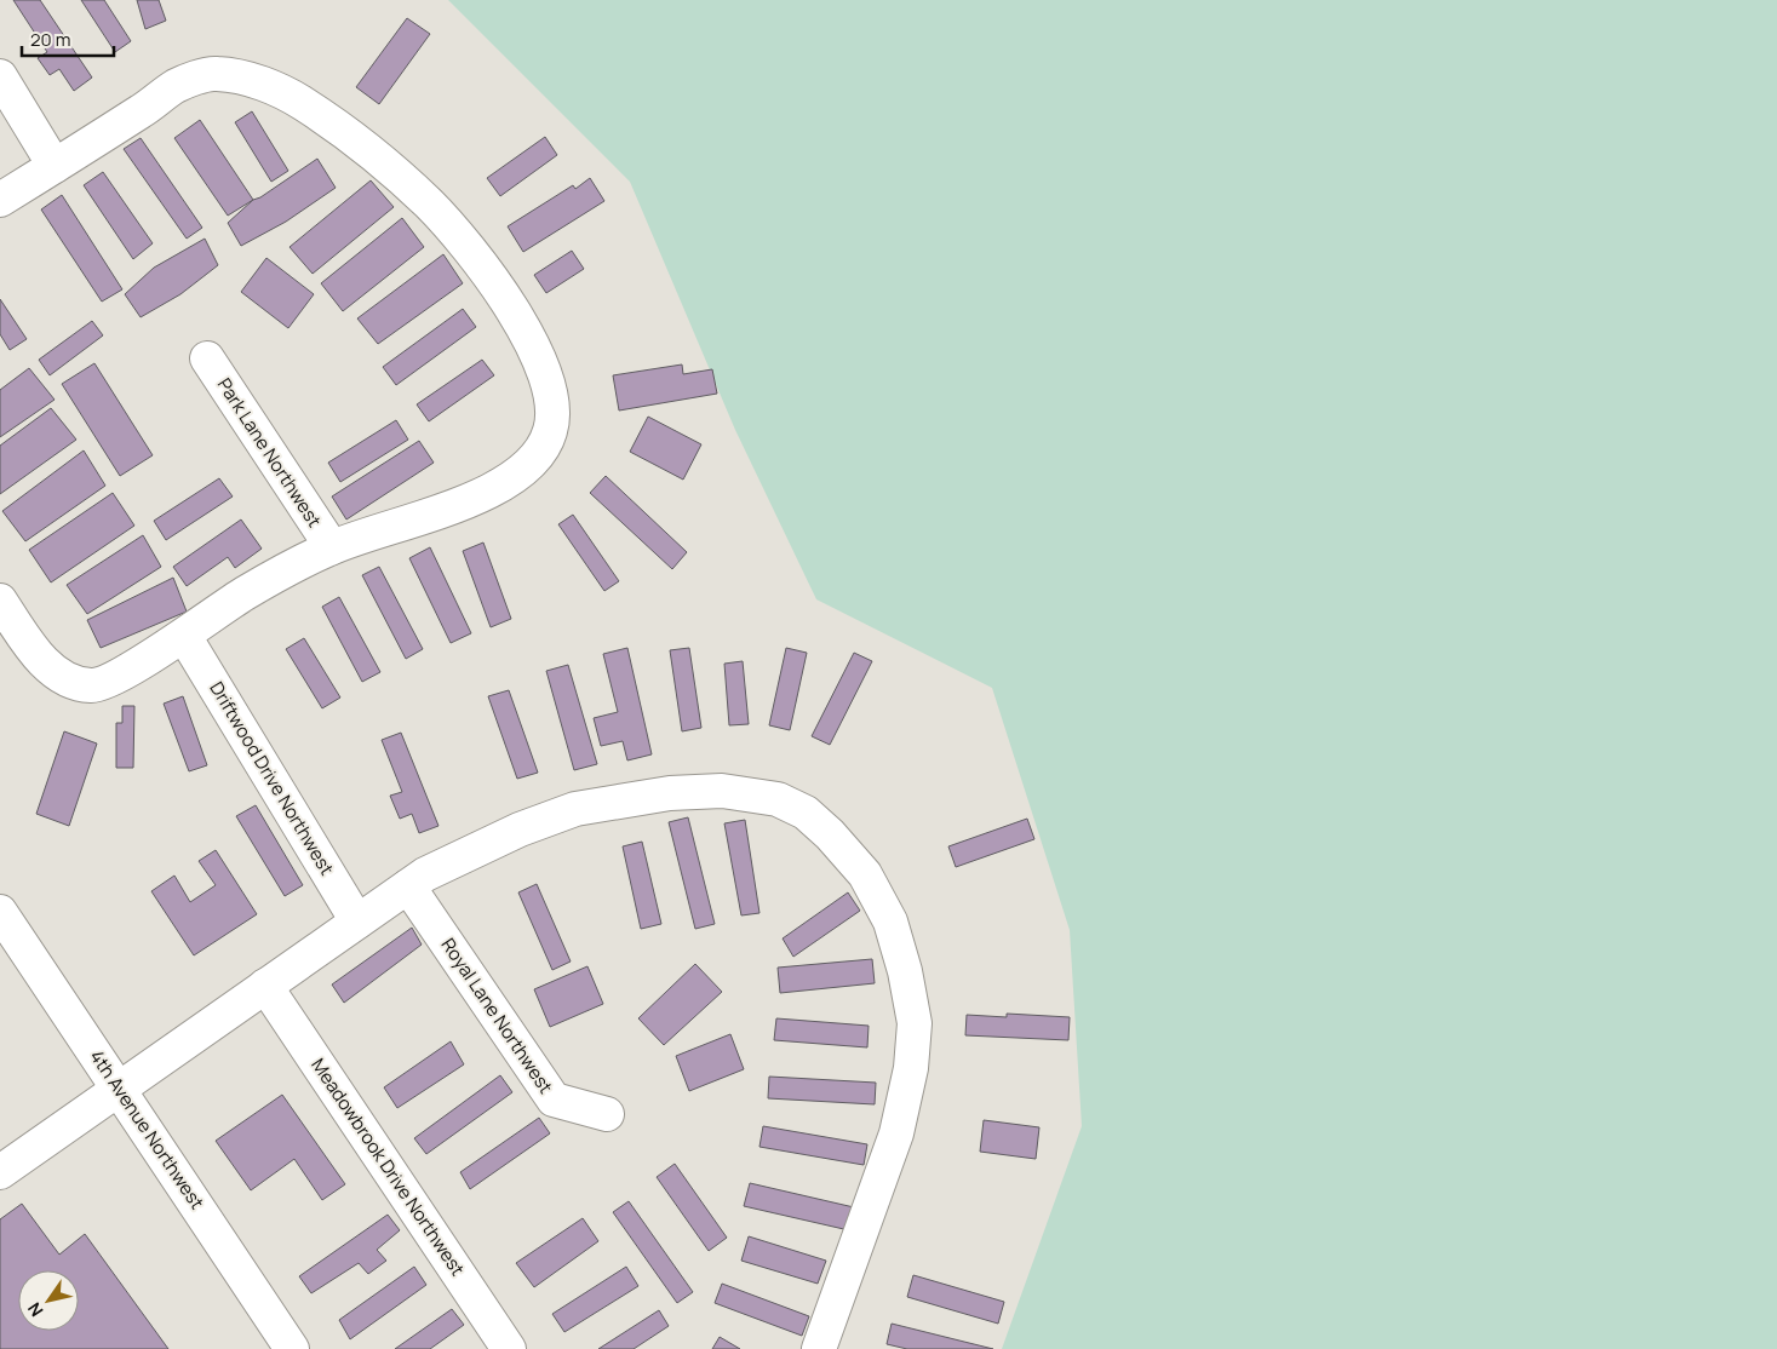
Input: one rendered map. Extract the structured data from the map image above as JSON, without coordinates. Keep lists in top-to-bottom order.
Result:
{
  "streets": {
    "street": [
      "Park Lane Northwest",
      "Driftwood Drive Northwest",
      "Royal Lane Northwest",
      "4th Avenue Northwest",
      "Meadowbrook Drive Northwest"
    ]
  },
  "scale_bar": "20 m",
  "north": "bottom left"
}
